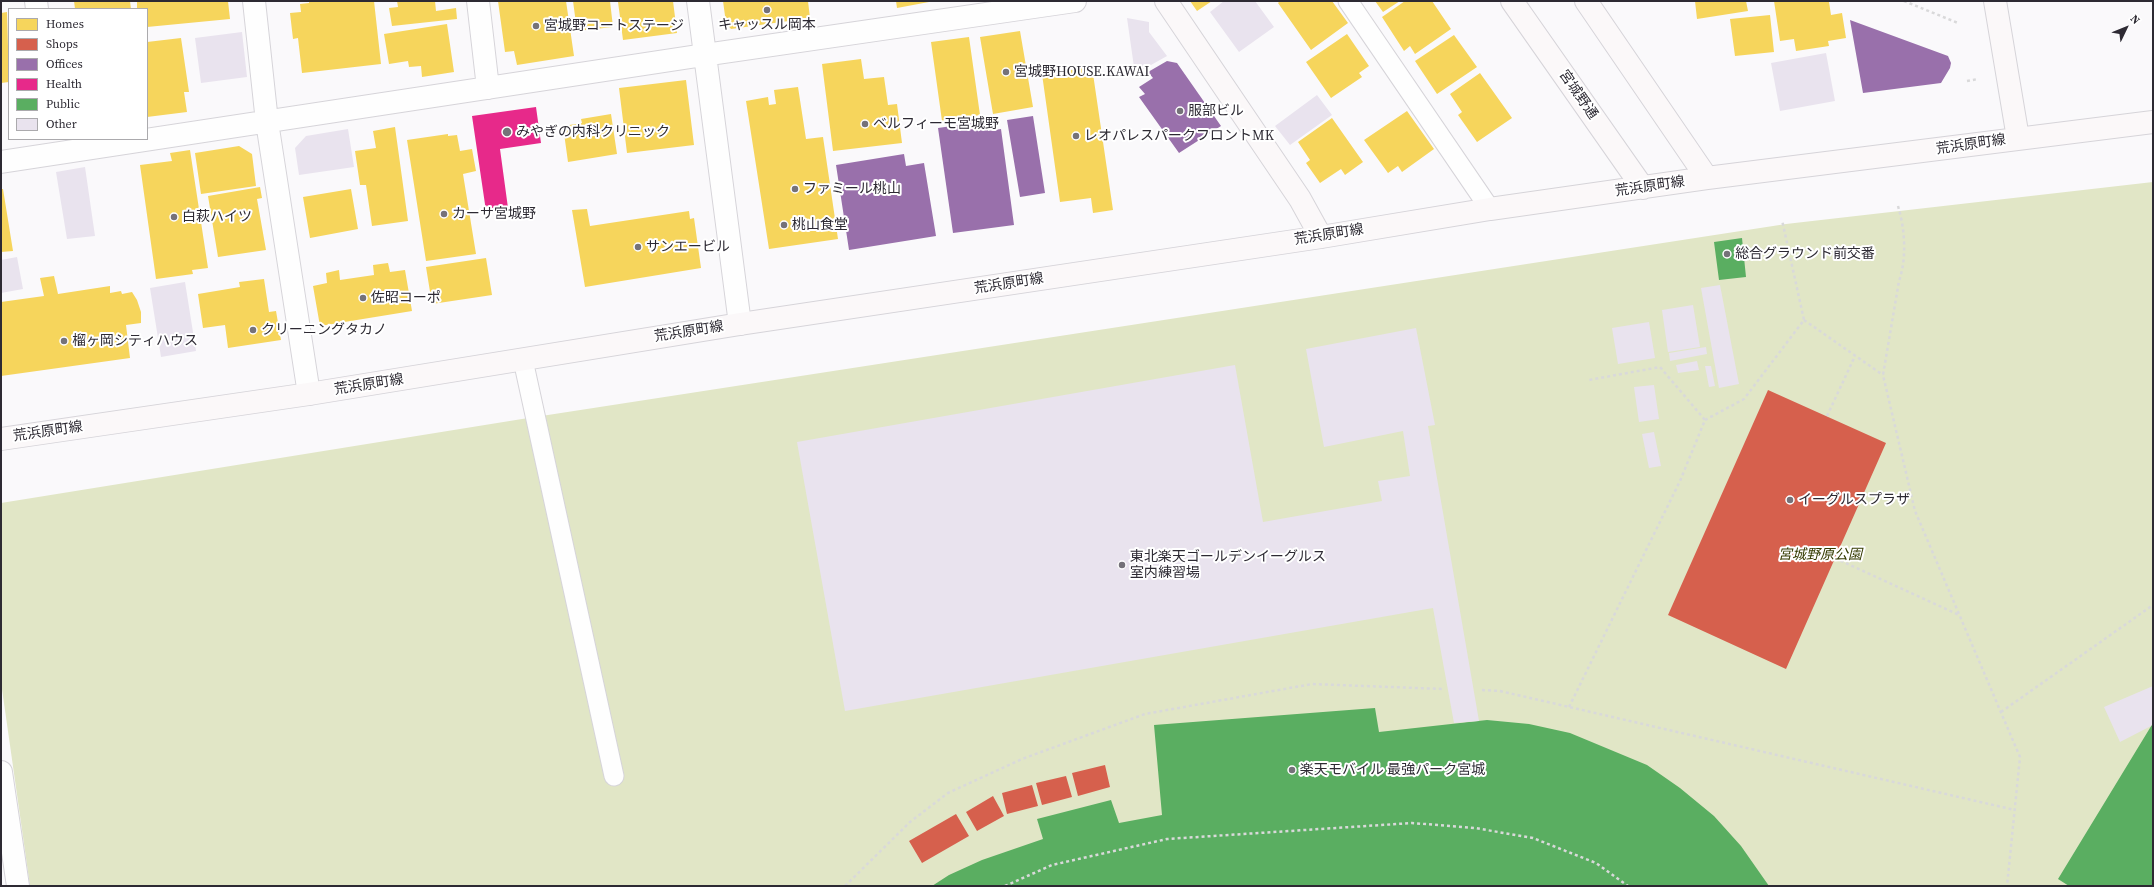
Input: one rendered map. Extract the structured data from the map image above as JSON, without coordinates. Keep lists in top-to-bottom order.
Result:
{
  "streets": {
    "main road": ["宮城野通", "荒浜原町線"]
  },
  "crossings": [
    ["宮城野通", "荒浜原町線"]
  ],
  "parks": ["宮城野原公園"],
  "places": [
    "キャッスル岡本",
    "宮城野コートステージ",
    "宮城野HOUSE.KAWAI",
    "服部ビル",
    "ベルフィーモ宮城野",
    "みやぎの内科クリニック",
    "レオパレスパークフロントMK",
    "ファミール桃山",
    "カーサ宮城野",
    "白萩ハイツ",
    "桃山食堂",
    "サンエービル",
    "総合グラウンド前交番",
    "佐昭コーポ",
    "クリーニングタカノ",
    "榴ヶ岡シティハウス",
    "イーグルスプラザ",
    "東北楽天ゴールデンイーグルス 室内練習場",
    "楽天モバイル 最強パーク宮城"
  ],
  "legend": [
    "Homes",
    "Shops",
    "Offices",
    "Health",
    "Public",
    "Other"
  ],
  "north": "top right"
}
